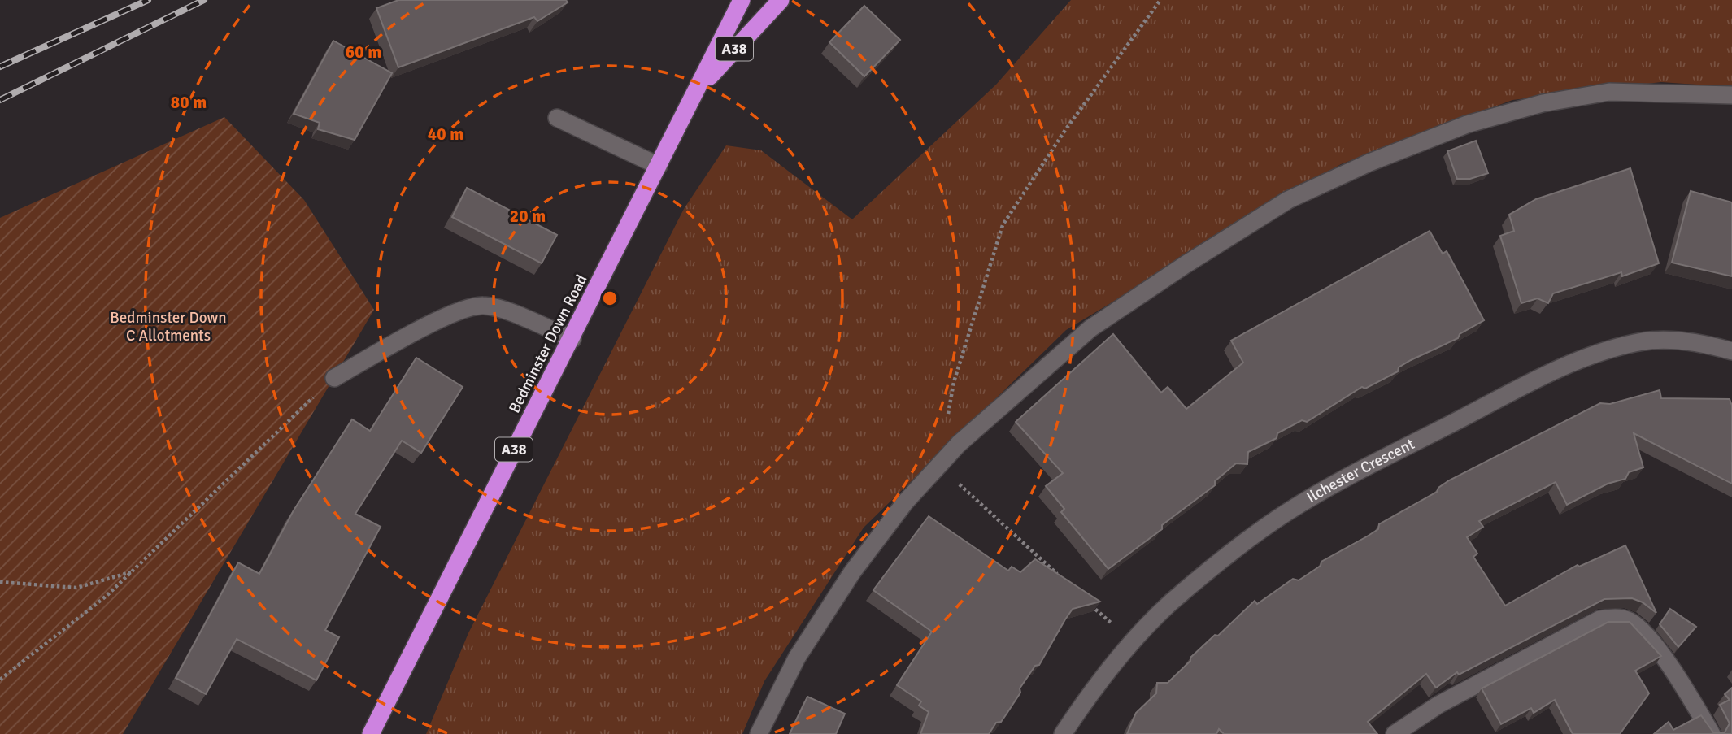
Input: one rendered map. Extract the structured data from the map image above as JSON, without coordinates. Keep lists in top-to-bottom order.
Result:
{
  "streets": {
    "highway": ["A38", "Bedminster Down Road"],
    "street": ["Ilchester Crescent"]
  },
  "crossings": [
    ["A38", "Bedminster Down Road"]
  ],
  "parks": ["Bedminster Down C Allotments"],
  "rings": [
    "60 m",
    "80 m",
    "40 m",
    "20 m"
  ]
}
